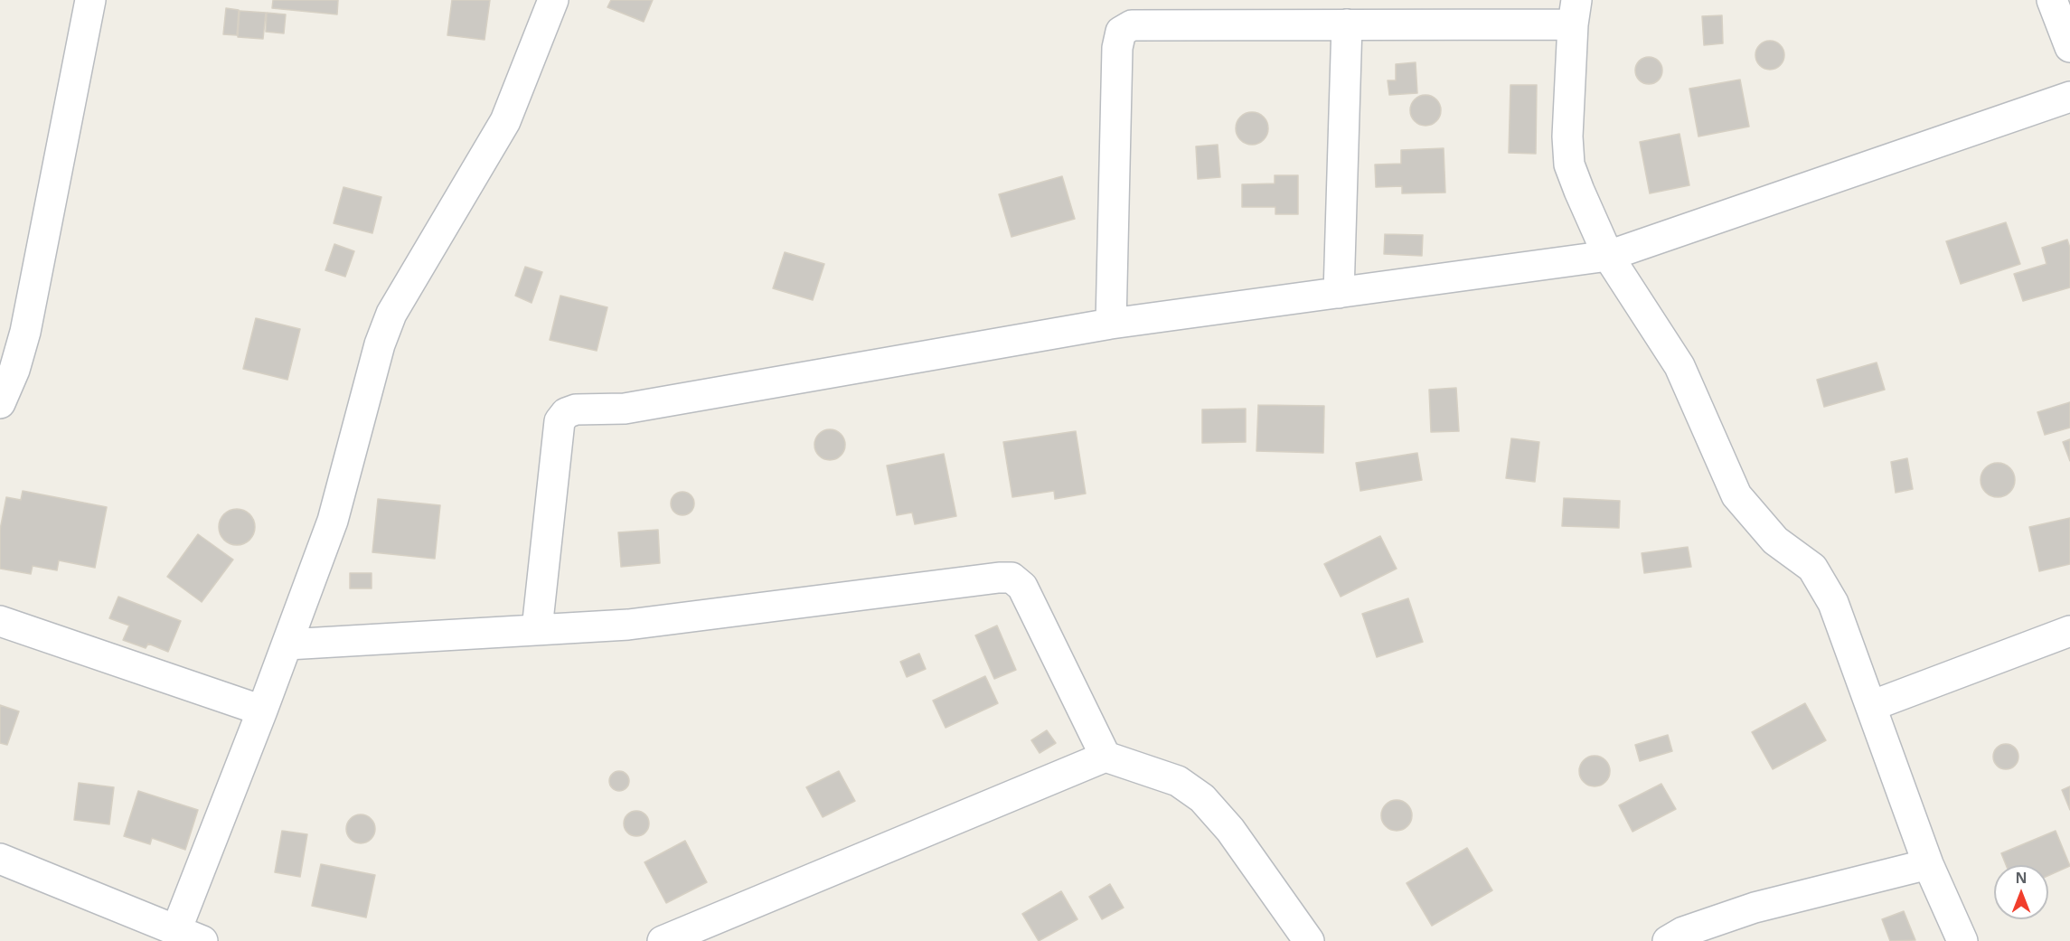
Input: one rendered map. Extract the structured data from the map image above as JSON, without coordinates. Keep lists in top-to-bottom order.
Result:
{
  "north": "top"
}
